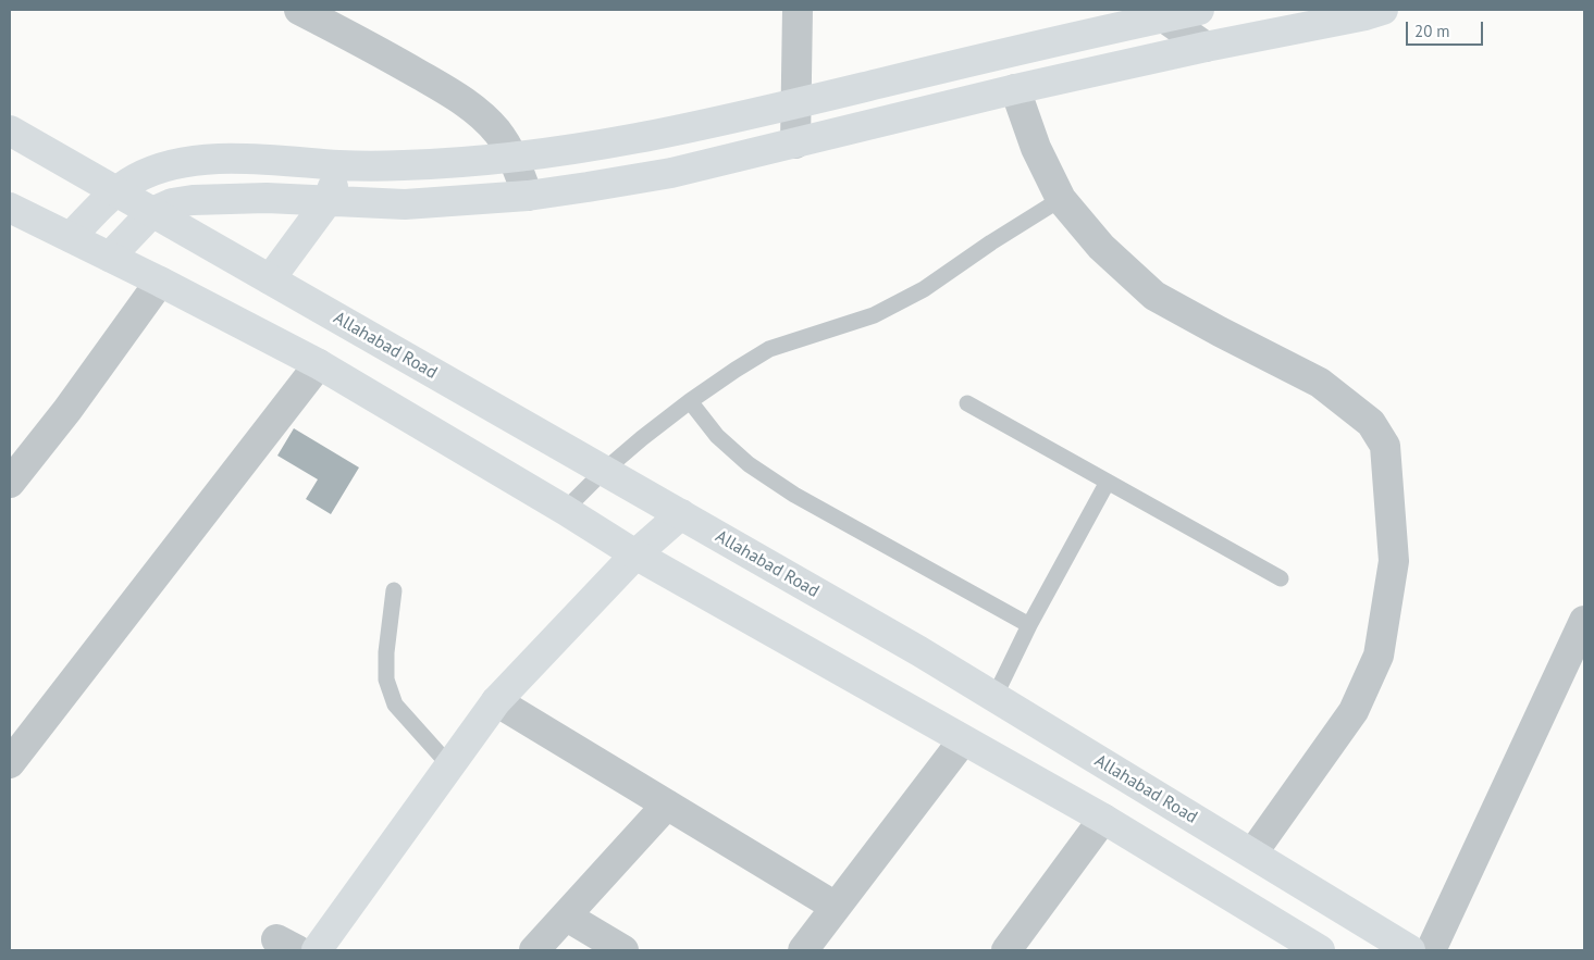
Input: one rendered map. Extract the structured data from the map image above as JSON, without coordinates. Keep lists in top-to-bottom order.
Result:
{
  "streets": {
    "main road": ["Allahabad Road"]
  },
  "scale_bar": "20 m"
}
